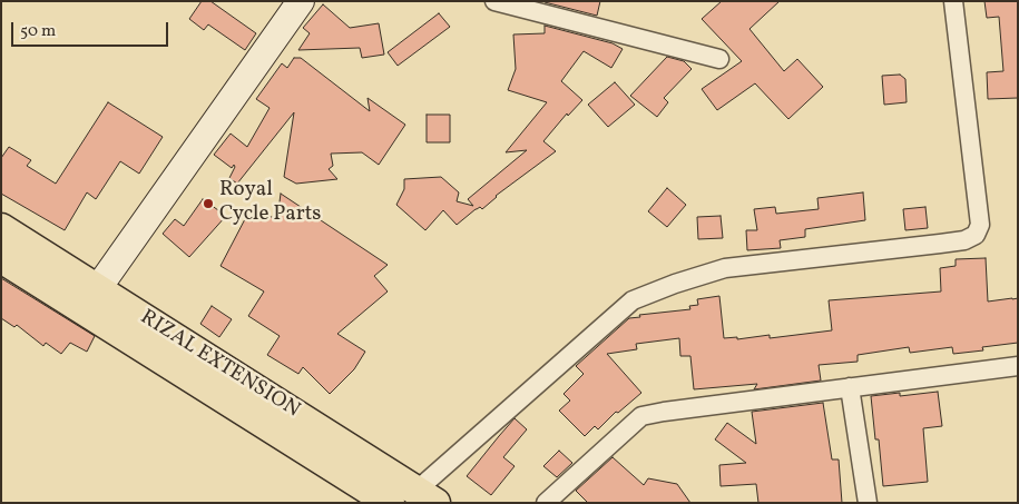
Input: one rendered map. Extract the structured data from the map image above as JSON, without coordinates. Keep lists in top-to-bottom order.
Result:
{
  "streets": {
    "main road": ["RIZAL EXTENSION"]
  },
  "places": ["Royal Cycle Parts"],
  "scale_bar": "50 m"
}
